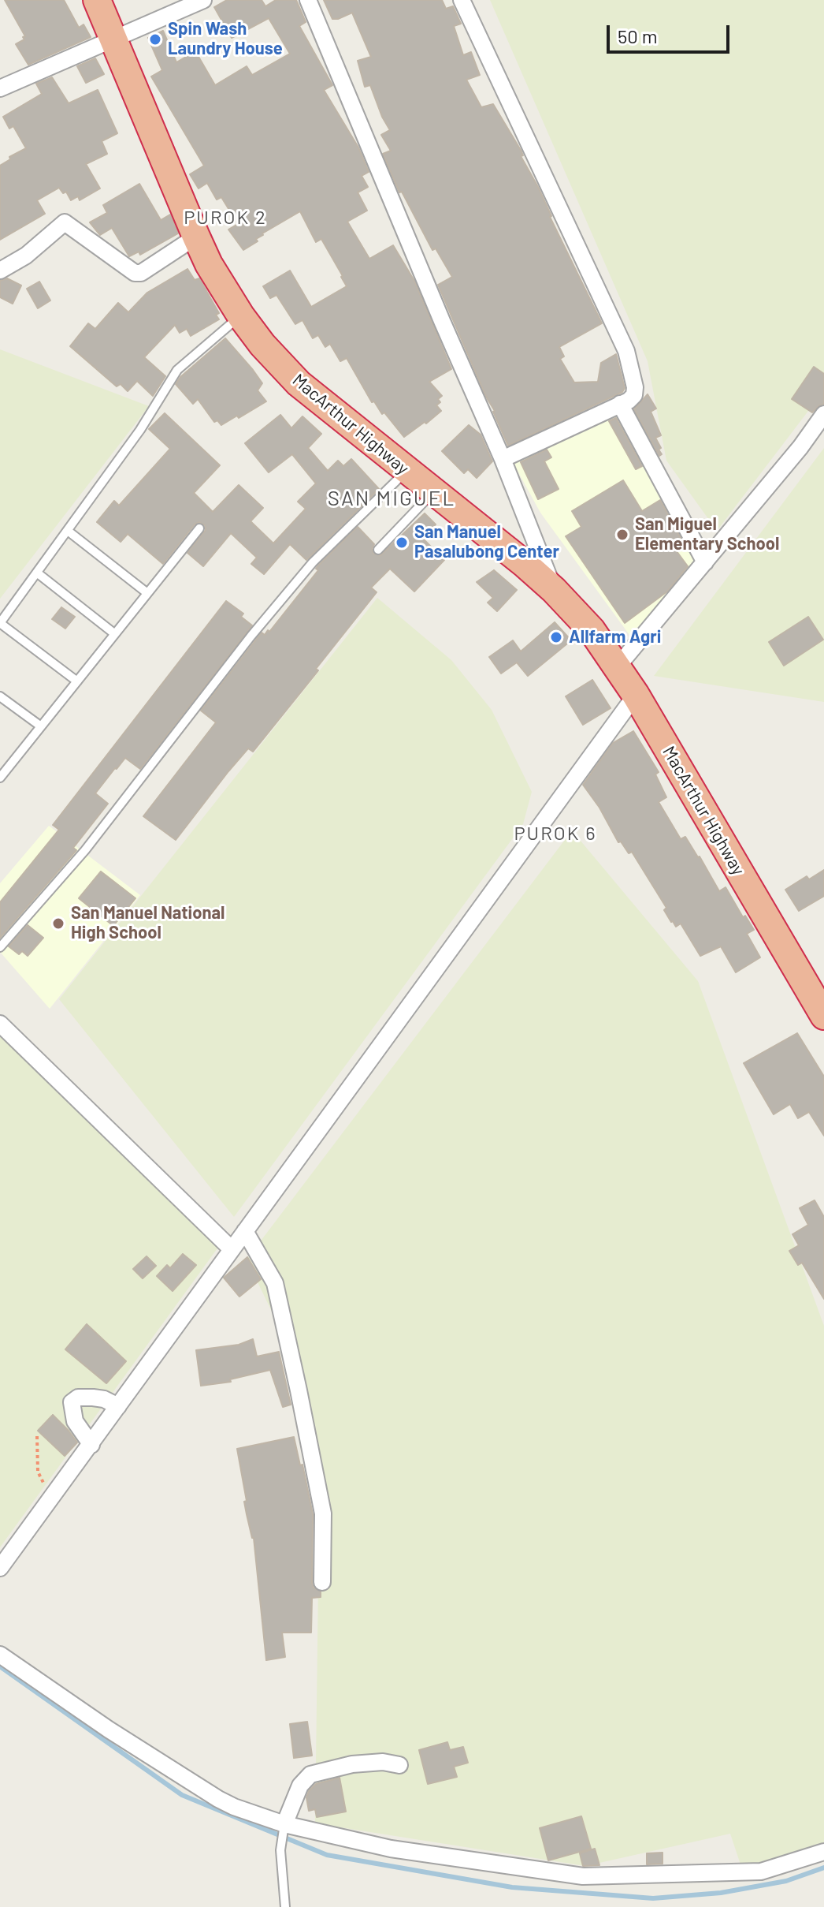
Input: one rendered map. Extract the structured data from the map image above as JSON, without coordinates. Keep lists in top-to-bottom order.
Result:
{
  "streets": {
    "highway": ["MacArthur Highway"]
  },
  "districts": ["PUROK 2", "SAN MIGUEL", "PUROK 6"],
  "places": [
    "Spin Wash Laundry House",
    "San Miguel Elementary School",
    "San Manuel Pasalubong Center",
    "Allfarm Agri",
    "San Manuel National High School"
  ],
  "scale_bar": "50 m"
}
